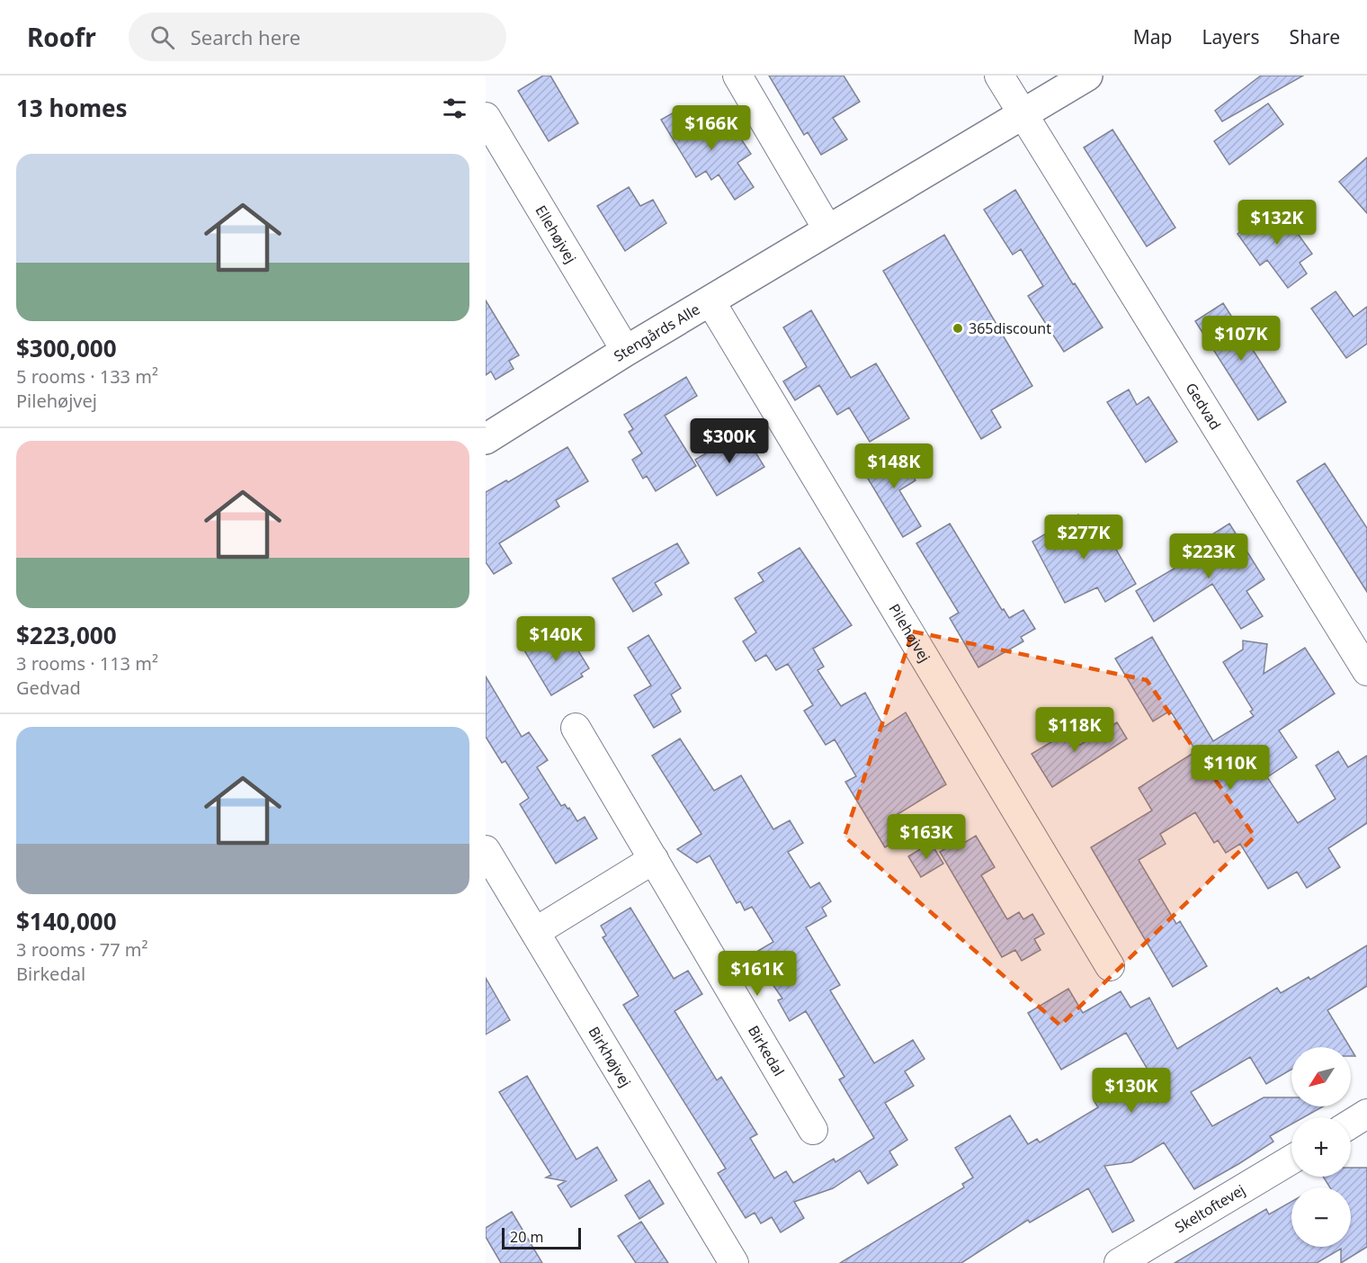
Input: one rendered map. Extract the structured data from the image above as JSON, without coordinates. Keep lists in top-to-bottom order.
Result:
{
  "streets": {
    "street": [
      "Ellehøjvej",
      "Stengårds Alle",
      "Gedvad",
      "Pilehøjvej",
      "Birkedal",
      "Birkhøjvej",
      "Skeltoftevej"
    ]
  },
  "crossings": [
    ["Ellehøjvej", "Stengårds Alle"],
    ["Stengårds Alle", "Gedvad"],
    ["Stengårds Alle", "Pilehøjvej"]
  ],
  "places": ["365discount"],
  "scale_bar": "20 m",
  "north": "bottom left",
  "page": {
    "header": "Roofr",
    "search": "Search here",
    "nav": ["Map", "Layers", "Share"],
    "heading": "13 homes",
    "price": [
      "$166K",
      "$132K",
      "$107K",
      "$300K",
      "$148K",
      "$277K",
      "$223K",
      "$140K",
      "$118K",
      "$110K",
      "$163K",
      "$161K",
      "$130K"
    ],
    "list": [
      {
        "name": "$300,000",
        "note": "5 rooms · 133 m² · Pilehøjvej"
      },
      {
        "name": "$223,000",
        "note": "3 rooms · 113 m² · Gedvad"
      },
      {
        "name": "$140,000",
        "note": "3 rooms · 77 m² · Birkedal"
      }
    ],
    "map_buttons": ["+", "−"],
    "scale": "20 m"
  }
}
